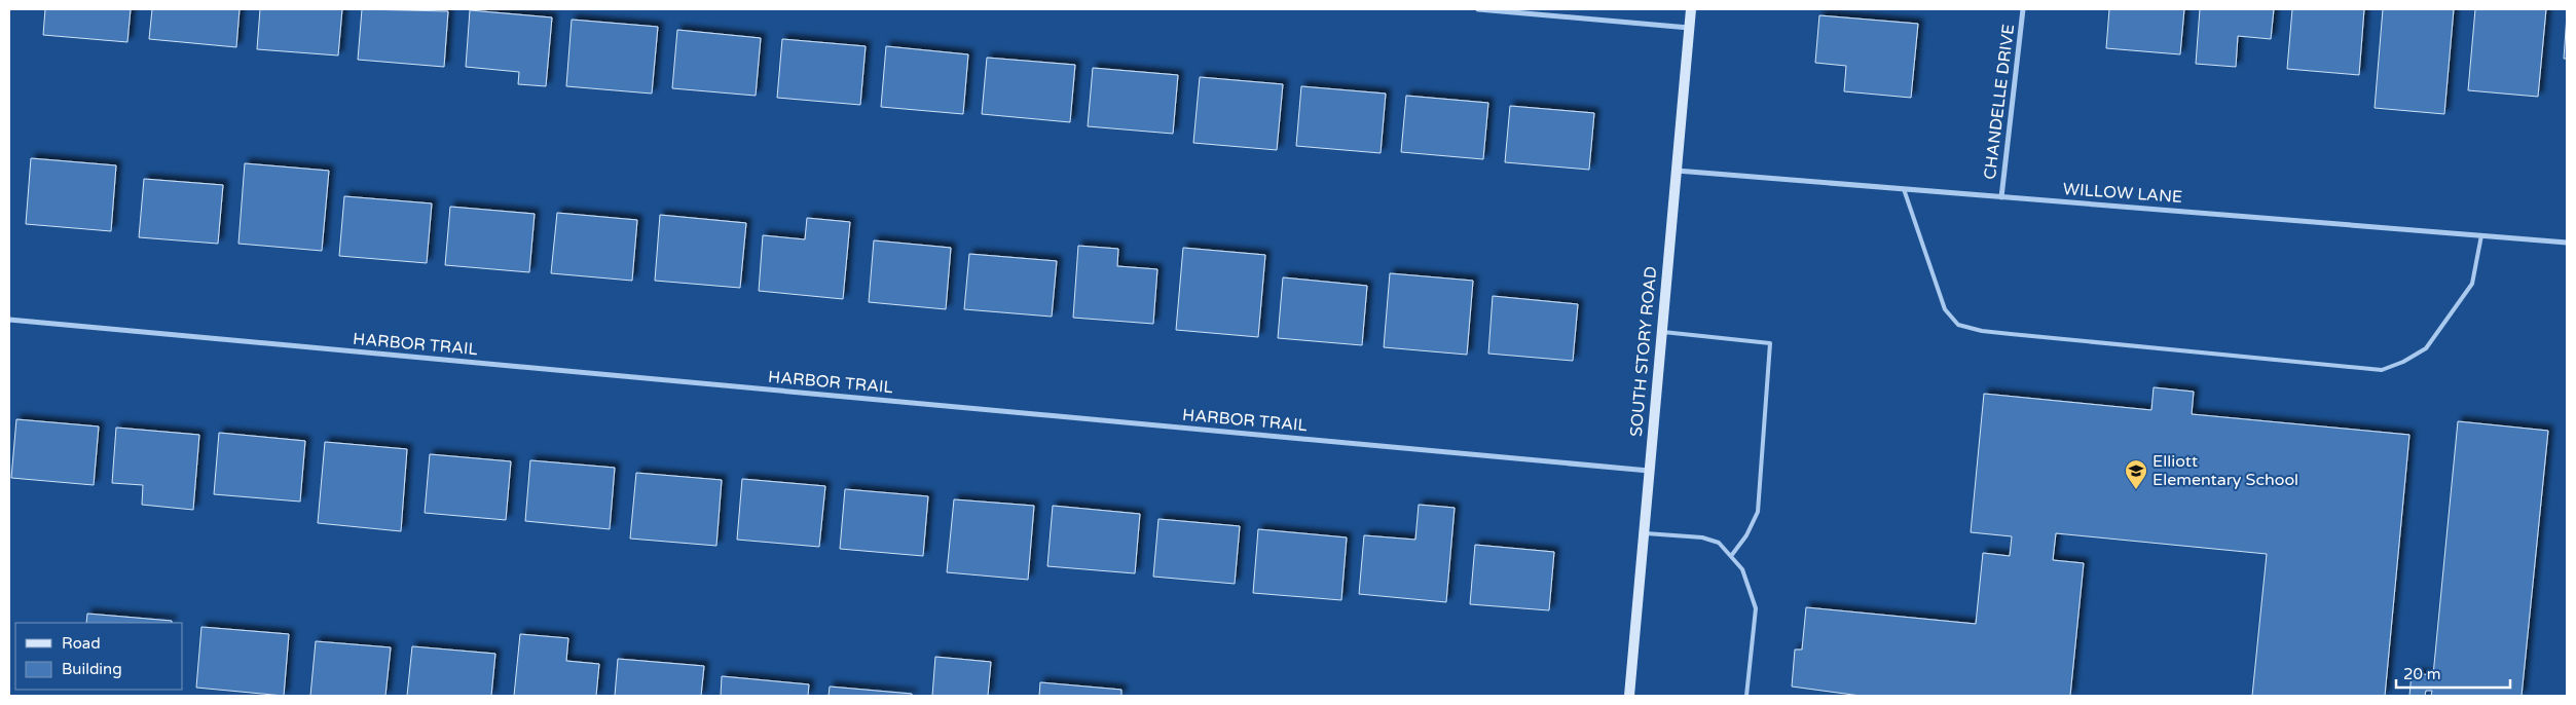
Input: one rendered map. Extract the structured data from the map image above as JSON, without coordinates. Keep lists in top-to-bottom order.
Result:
{
  "streets": {
    "main road": ["SOUTH STORY ROAD"],
    "street": ["CHANDELLE DRIVE", "WILLOW LANE", "HARBOR TRAIL"]
  },
  "crossings": [
    ["CHANDELLE DRIVE", "WILLOW LANE"],
    ["WILLOW LANE", "SOUTH STORY ROAD"],
    ["HARBOR TRAIL", "SOUTH STORY ROAD"]
  ],
  "places": {
    "school or university": ["Elliott Elementary School"]
  },
  "legend": ["Road", "Building"],
  "scale_bar": "20 m"
}
